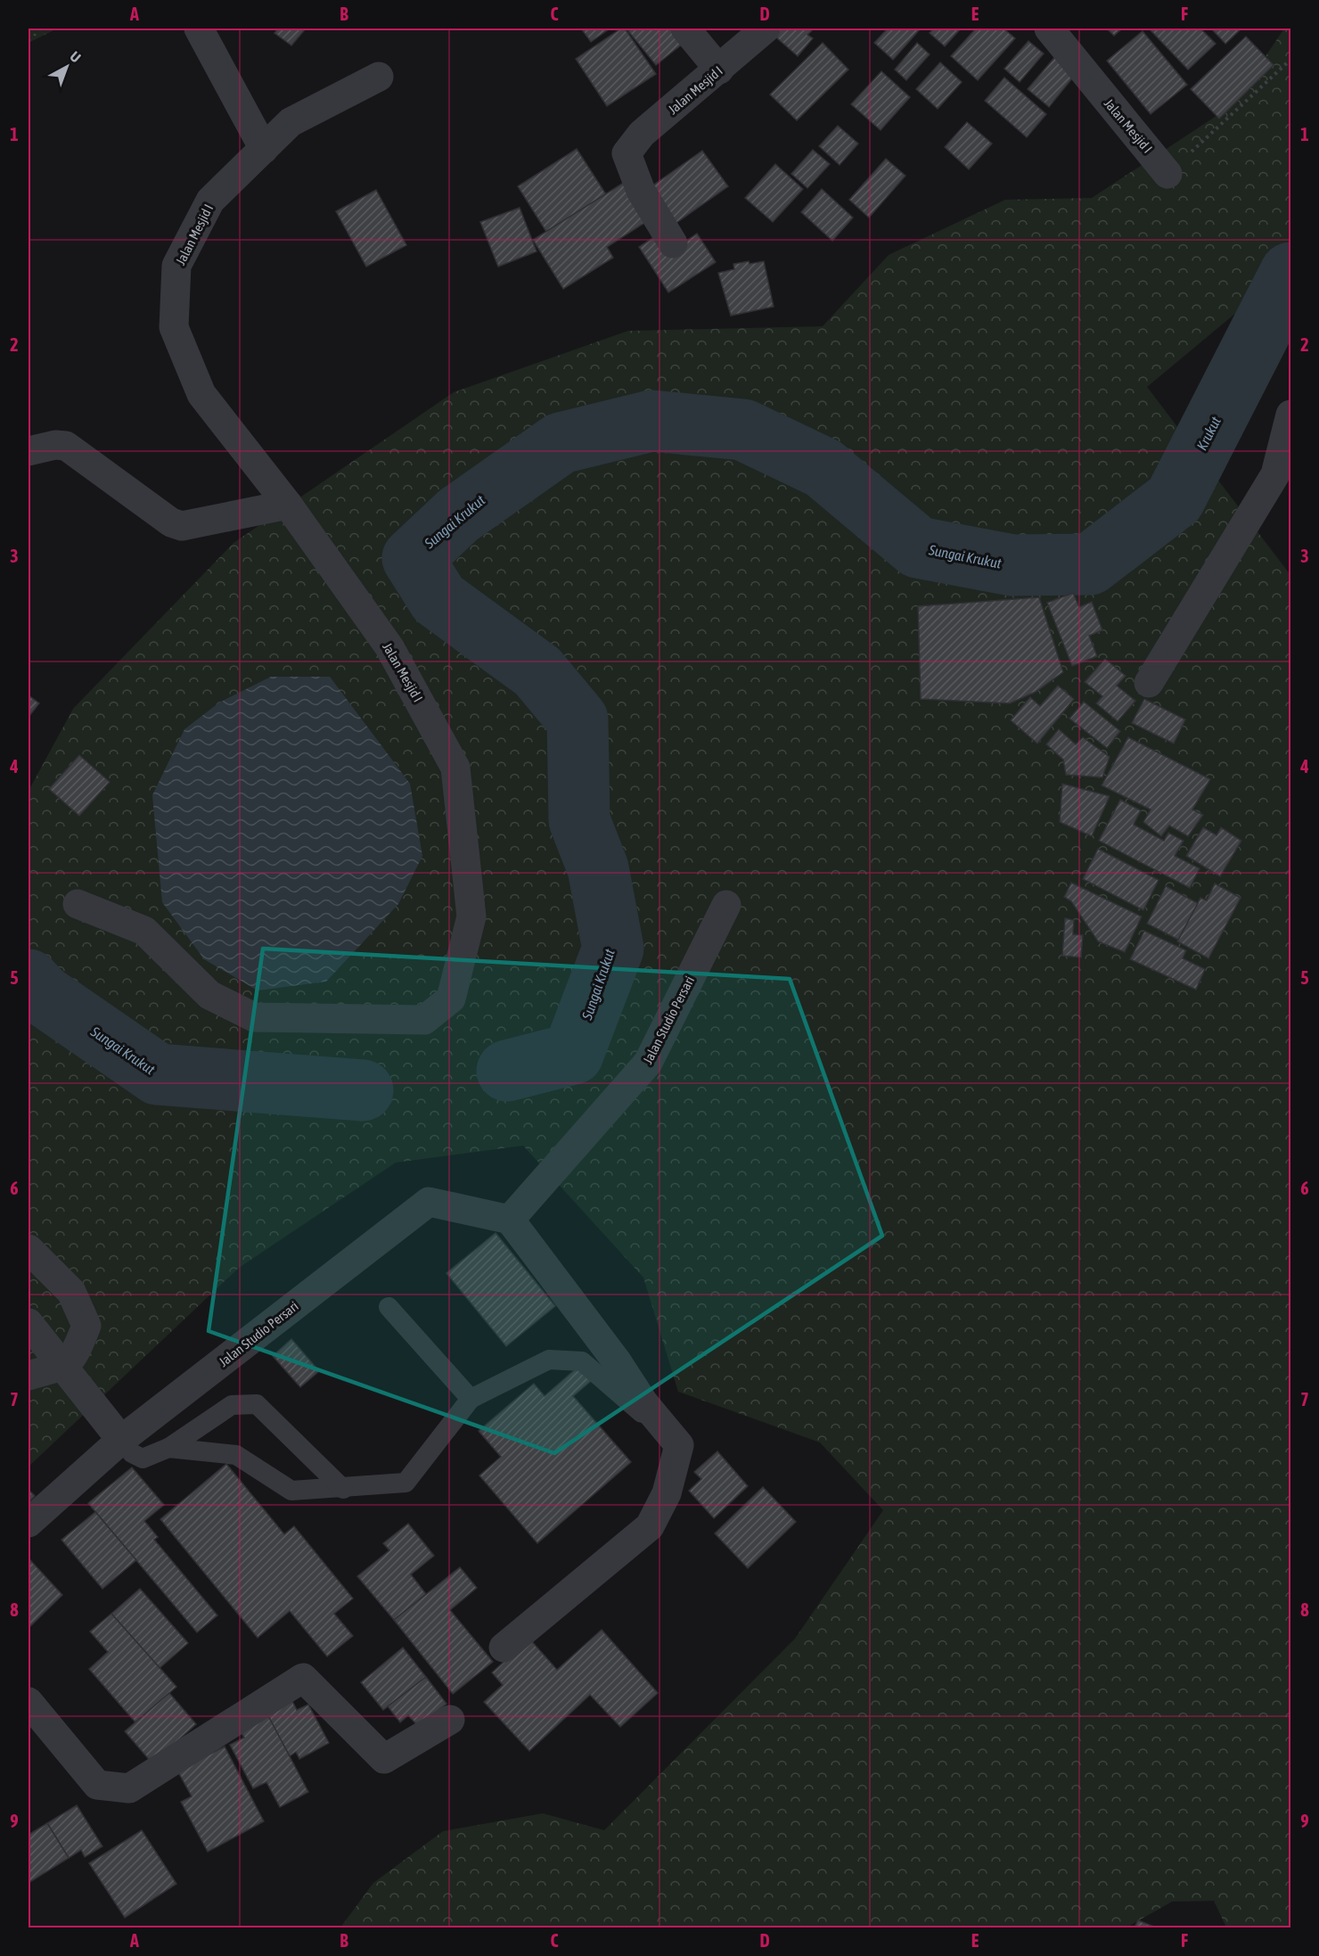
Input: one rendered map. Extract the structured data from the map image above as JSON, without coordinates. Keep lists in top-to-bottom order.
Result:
{
  "streets": {
    "street": ["Jalan Mesjid I", "Jalan Studio Persari"]
  },
  "water": ["Krukut", "Sungai Krukut"],
  "north": "top right",
  "grid": {
    "columns": [
      "A",
      "B",
      "C",
      "D",
      "E",
      "F"
    ],
    "rows": [
      "1",
      "2",
      "3",
      "4",
      "5",
      "6",
      "7",
      "8",
      "9"
    ]
  }
}
